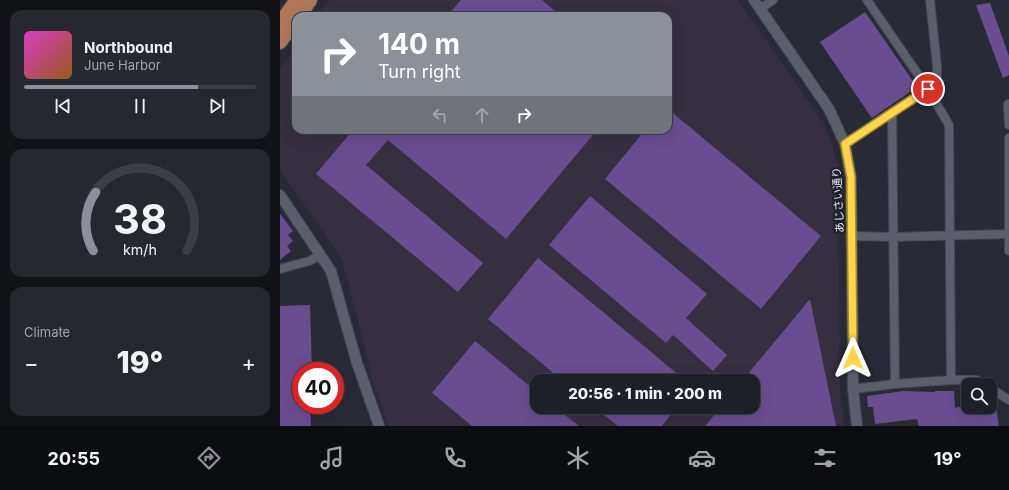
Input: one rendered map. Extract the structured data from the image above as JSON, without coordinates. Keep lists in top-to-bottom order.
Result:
{
  "streets": {
    "street": ["あじさい通り"]
  },
  "page": {
    "turn": ["140 m", "Turn right"],
    "song": ["Northbound", "June Harbor"],
    "tile": "Climate",
    "heat": ["−", "19°", "+"],
    "limit": "40",
    "trip": "20:56 · 1 min · 200 m",
    "tabs": ["20:55", "19°"],
    "gauge": ["38", "km/h"]
  }
}
